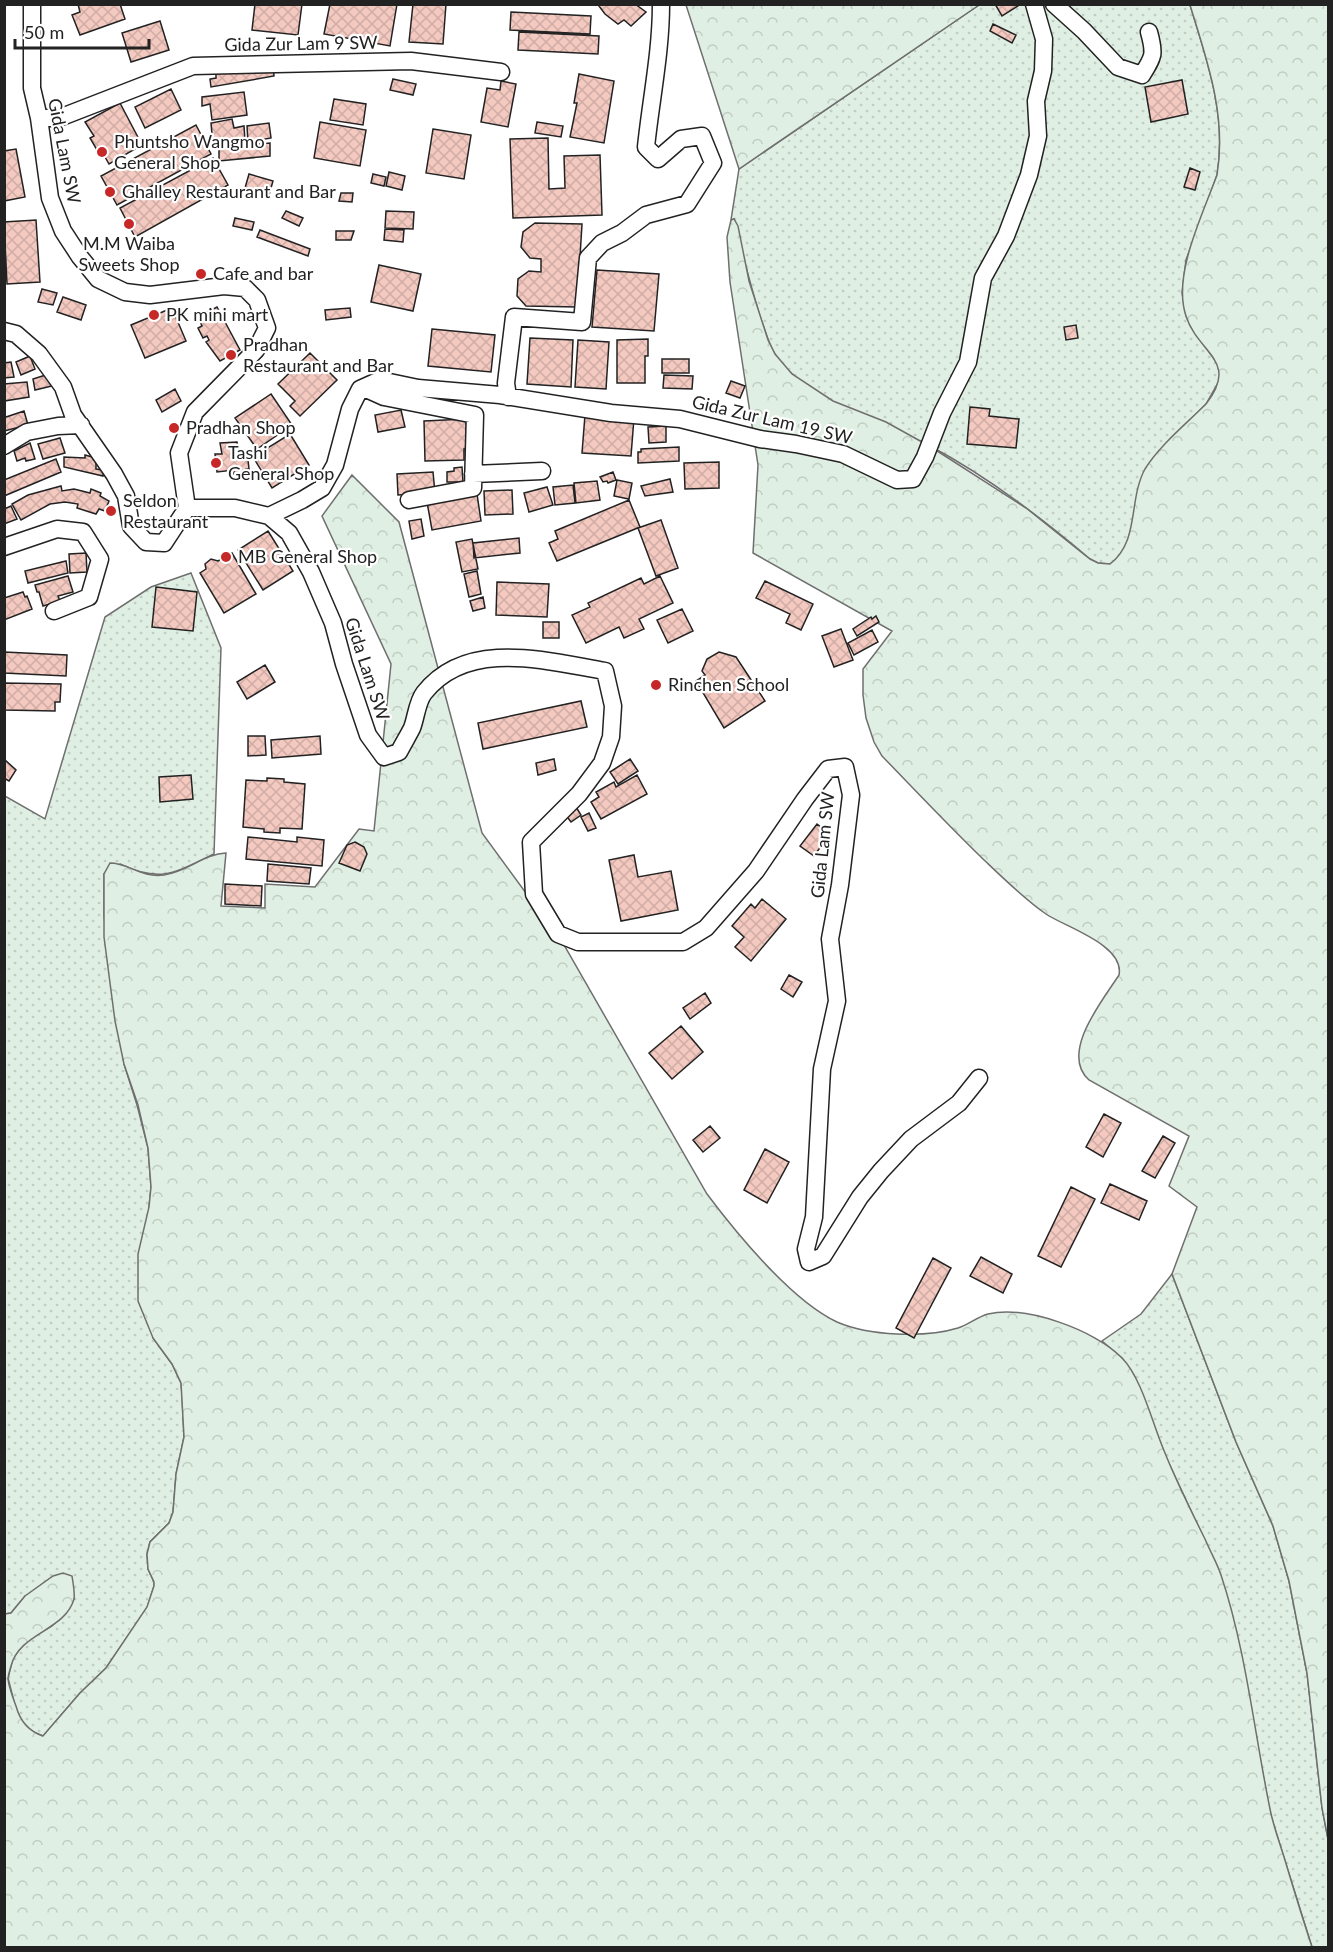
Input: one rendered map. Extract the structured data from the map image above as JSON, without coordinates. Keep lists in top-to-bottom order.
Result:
{
  "streets": {
    "street": ["Gida Zur Lam 9 SW", "Gida Lam SW", "Gida Zur Lam 19 SW"]
  },
  "crossings": [
    ["Gida Zur Lam 9 SW", "Gida Lam SW"]
  ],
  "places": [
    "Phuntsho Wangmo General Shop",
    "Ghalley Restaurant and Bar",
    "M.M Waiba Sweets Shop",
    "Cafe and bar",
    "PK mini mart",
    "Pradhan Restaurant and Bar",
    "Pradhan Shop",
    "Tashi General Shop",
    "Seldon Restaurant",
    "MB General Shop",
    "Rinchen School"
  ],
  "scale_bar": "50 m"
}
